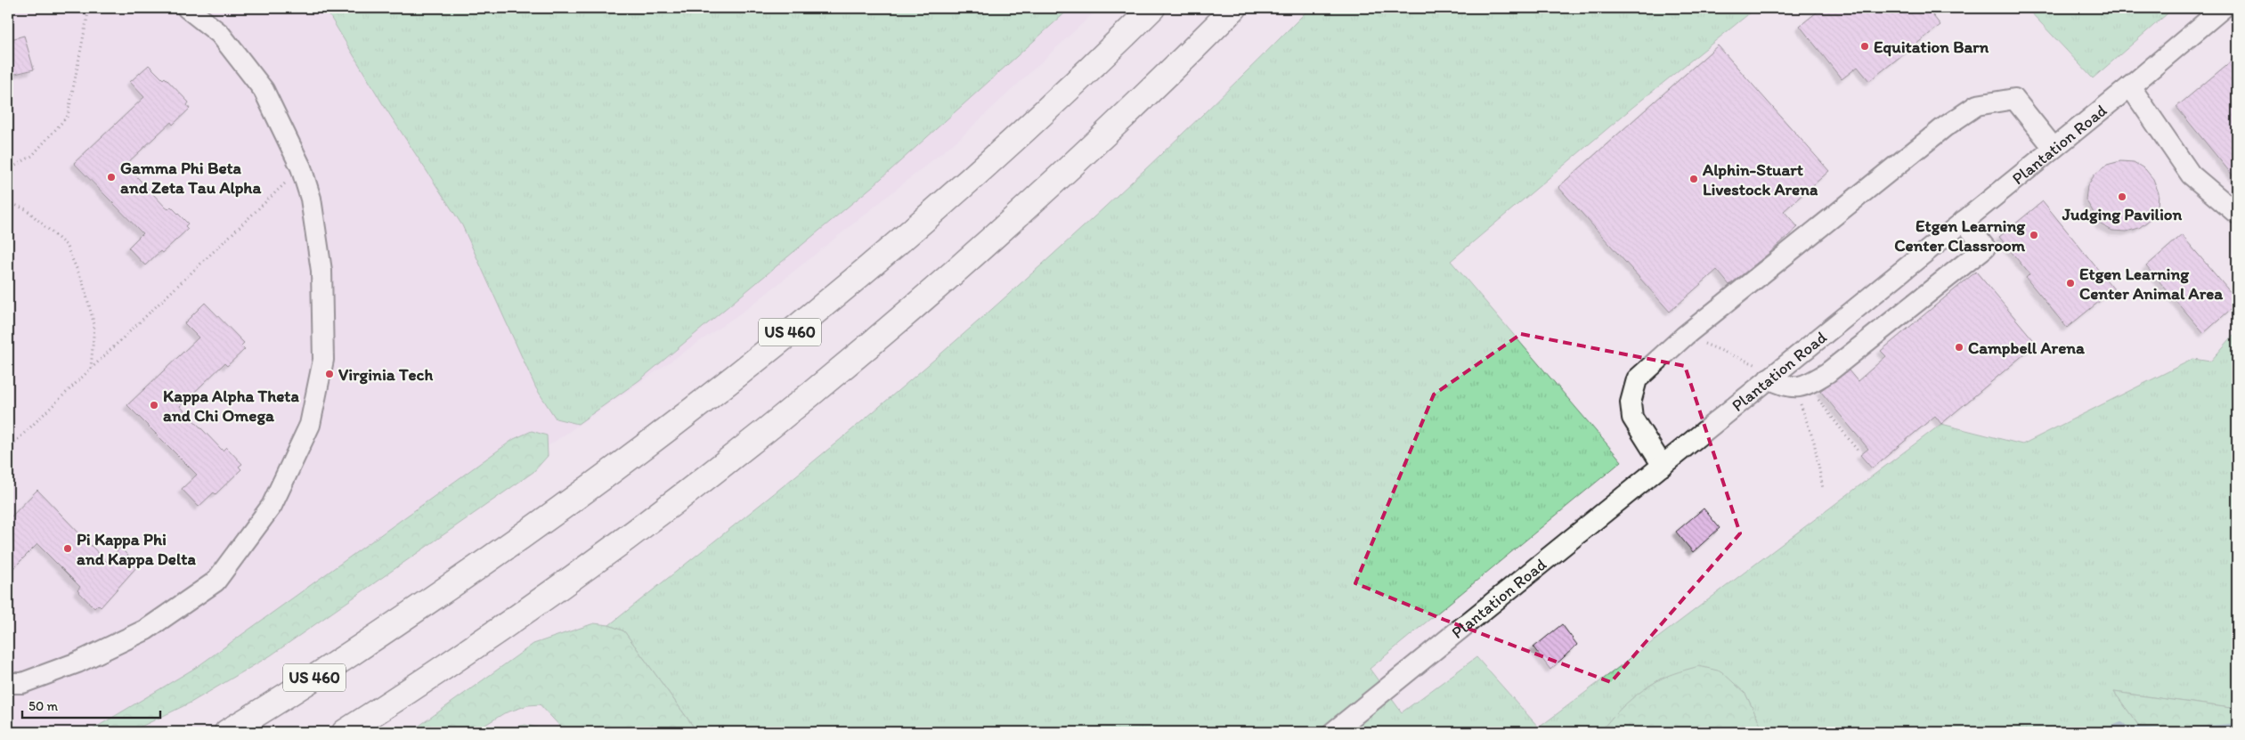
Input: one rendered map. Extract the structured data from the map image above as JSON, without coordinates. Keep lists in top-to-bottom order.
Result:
{
  "streets": {
    "highway": ["US 460"],
    "street": ["Plantation Road"]
  },
  "places": [
    "Equitation Barn",
    "Gamma Phi Beta and Zeta Tau Alpha",
    "Alphin-Stuart Livestock Arena",
    "Judging Pavilion",
    "Etgen Learning Center Classroom",
    "Etgen Learning Center Animal Area",
    "Campbell Arena",
    "Virginia Tech",
    "Kappa Alpha Theta and Chi Omega",
    "Pi Kappa Phi and Kappa Delta"
  ],
  "scale_bar": "50 m"
}
